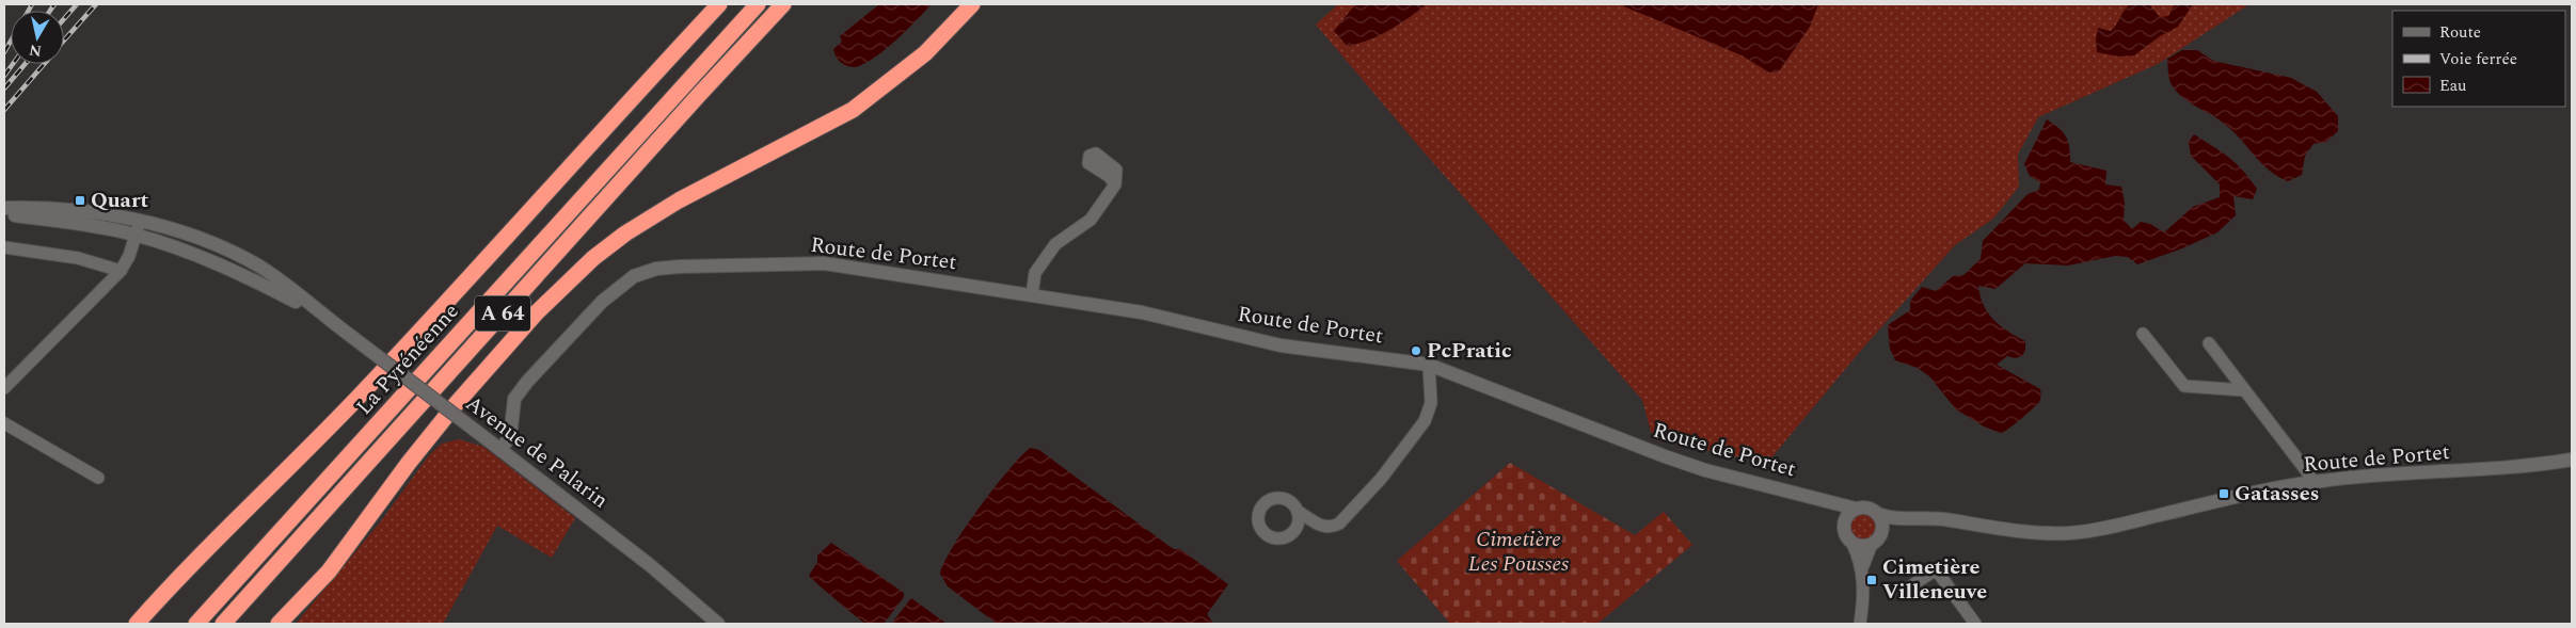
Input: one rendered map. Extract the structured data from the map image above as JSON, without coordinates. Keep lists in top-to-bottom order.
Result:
{
  "streets": {
    "highway": ["A 64", "La Pyrénéenne"],
    "street": ["Route de Portet", "Avenue de Palarin"]
  },
  "crossings": [
    ["Route de Portet", "Avenue de Palarin"]
  ],
  "parks": ["Cimetière Les Pousses"],
  "places": {
    "transit": ["Quart", "Gatasses", "Cimetière Villeneuve"],
    "other": ["PcPratic"]
  },
  "legend": ["Route", "Voie ferrée", "Eau"],
  "north": "bottom"
}
